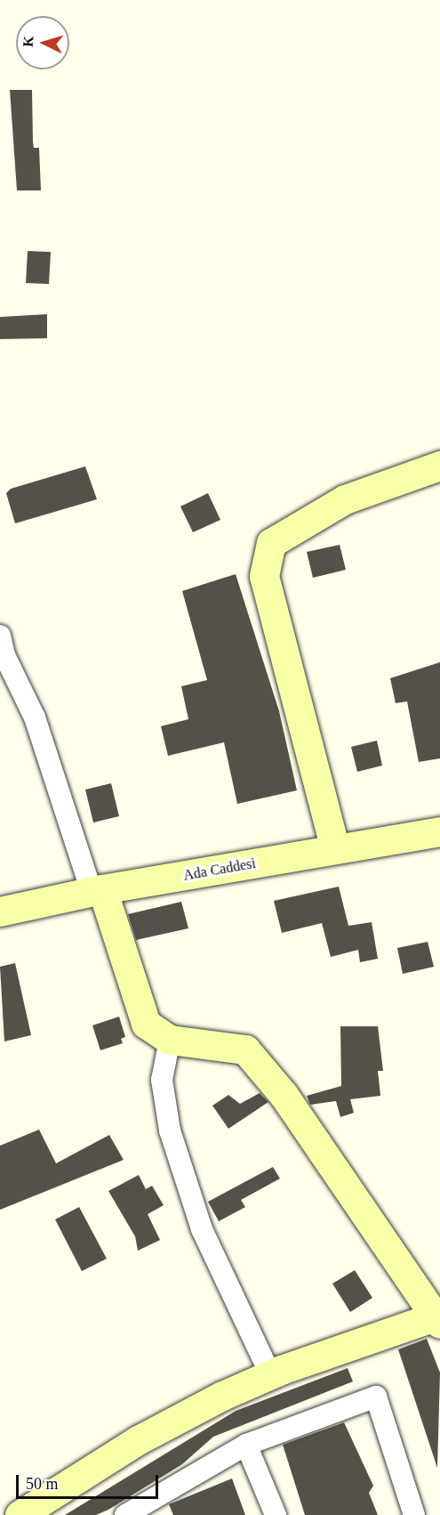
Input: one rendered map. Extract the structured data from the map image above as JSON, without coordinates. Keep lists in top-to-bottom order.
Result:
{
  "streets": {
    "main road": ["Ada Caddesi"]
  },
  "scale_bar": "50 m",
  "north": "left"
}
